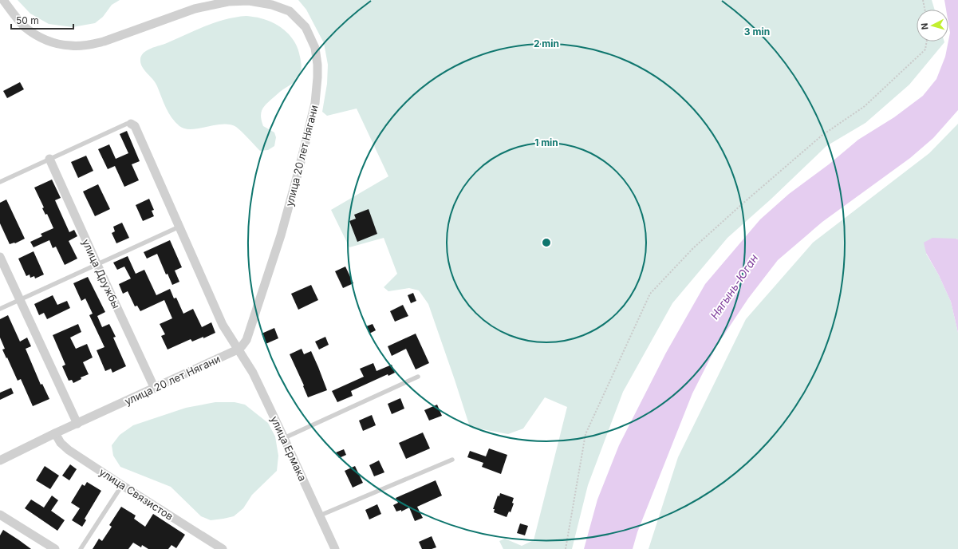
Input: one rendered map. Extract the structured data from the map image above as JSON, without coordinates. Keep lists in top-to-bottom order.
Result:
{
  "streets": {
    "street": [
      "улица 20 лет Нягани",
      "улица Дружбы",
      "улица Ермака",
      "улица Связистов"
    ]
  },
  "crossings": [
    ["улица 20 лет Нягани", "улица Дружбы"],
    ["улица 20 лет Нягани", "улица Ермака"],
    ["улица 20 лет Нягани", "улица Связистов"]
  ],
  "water": ["Нягынь-Юган"],
  "scale_bar": "50 m",
  "north": "left",
  "rings": ["3 min", "2 min", "1 min"]
}
